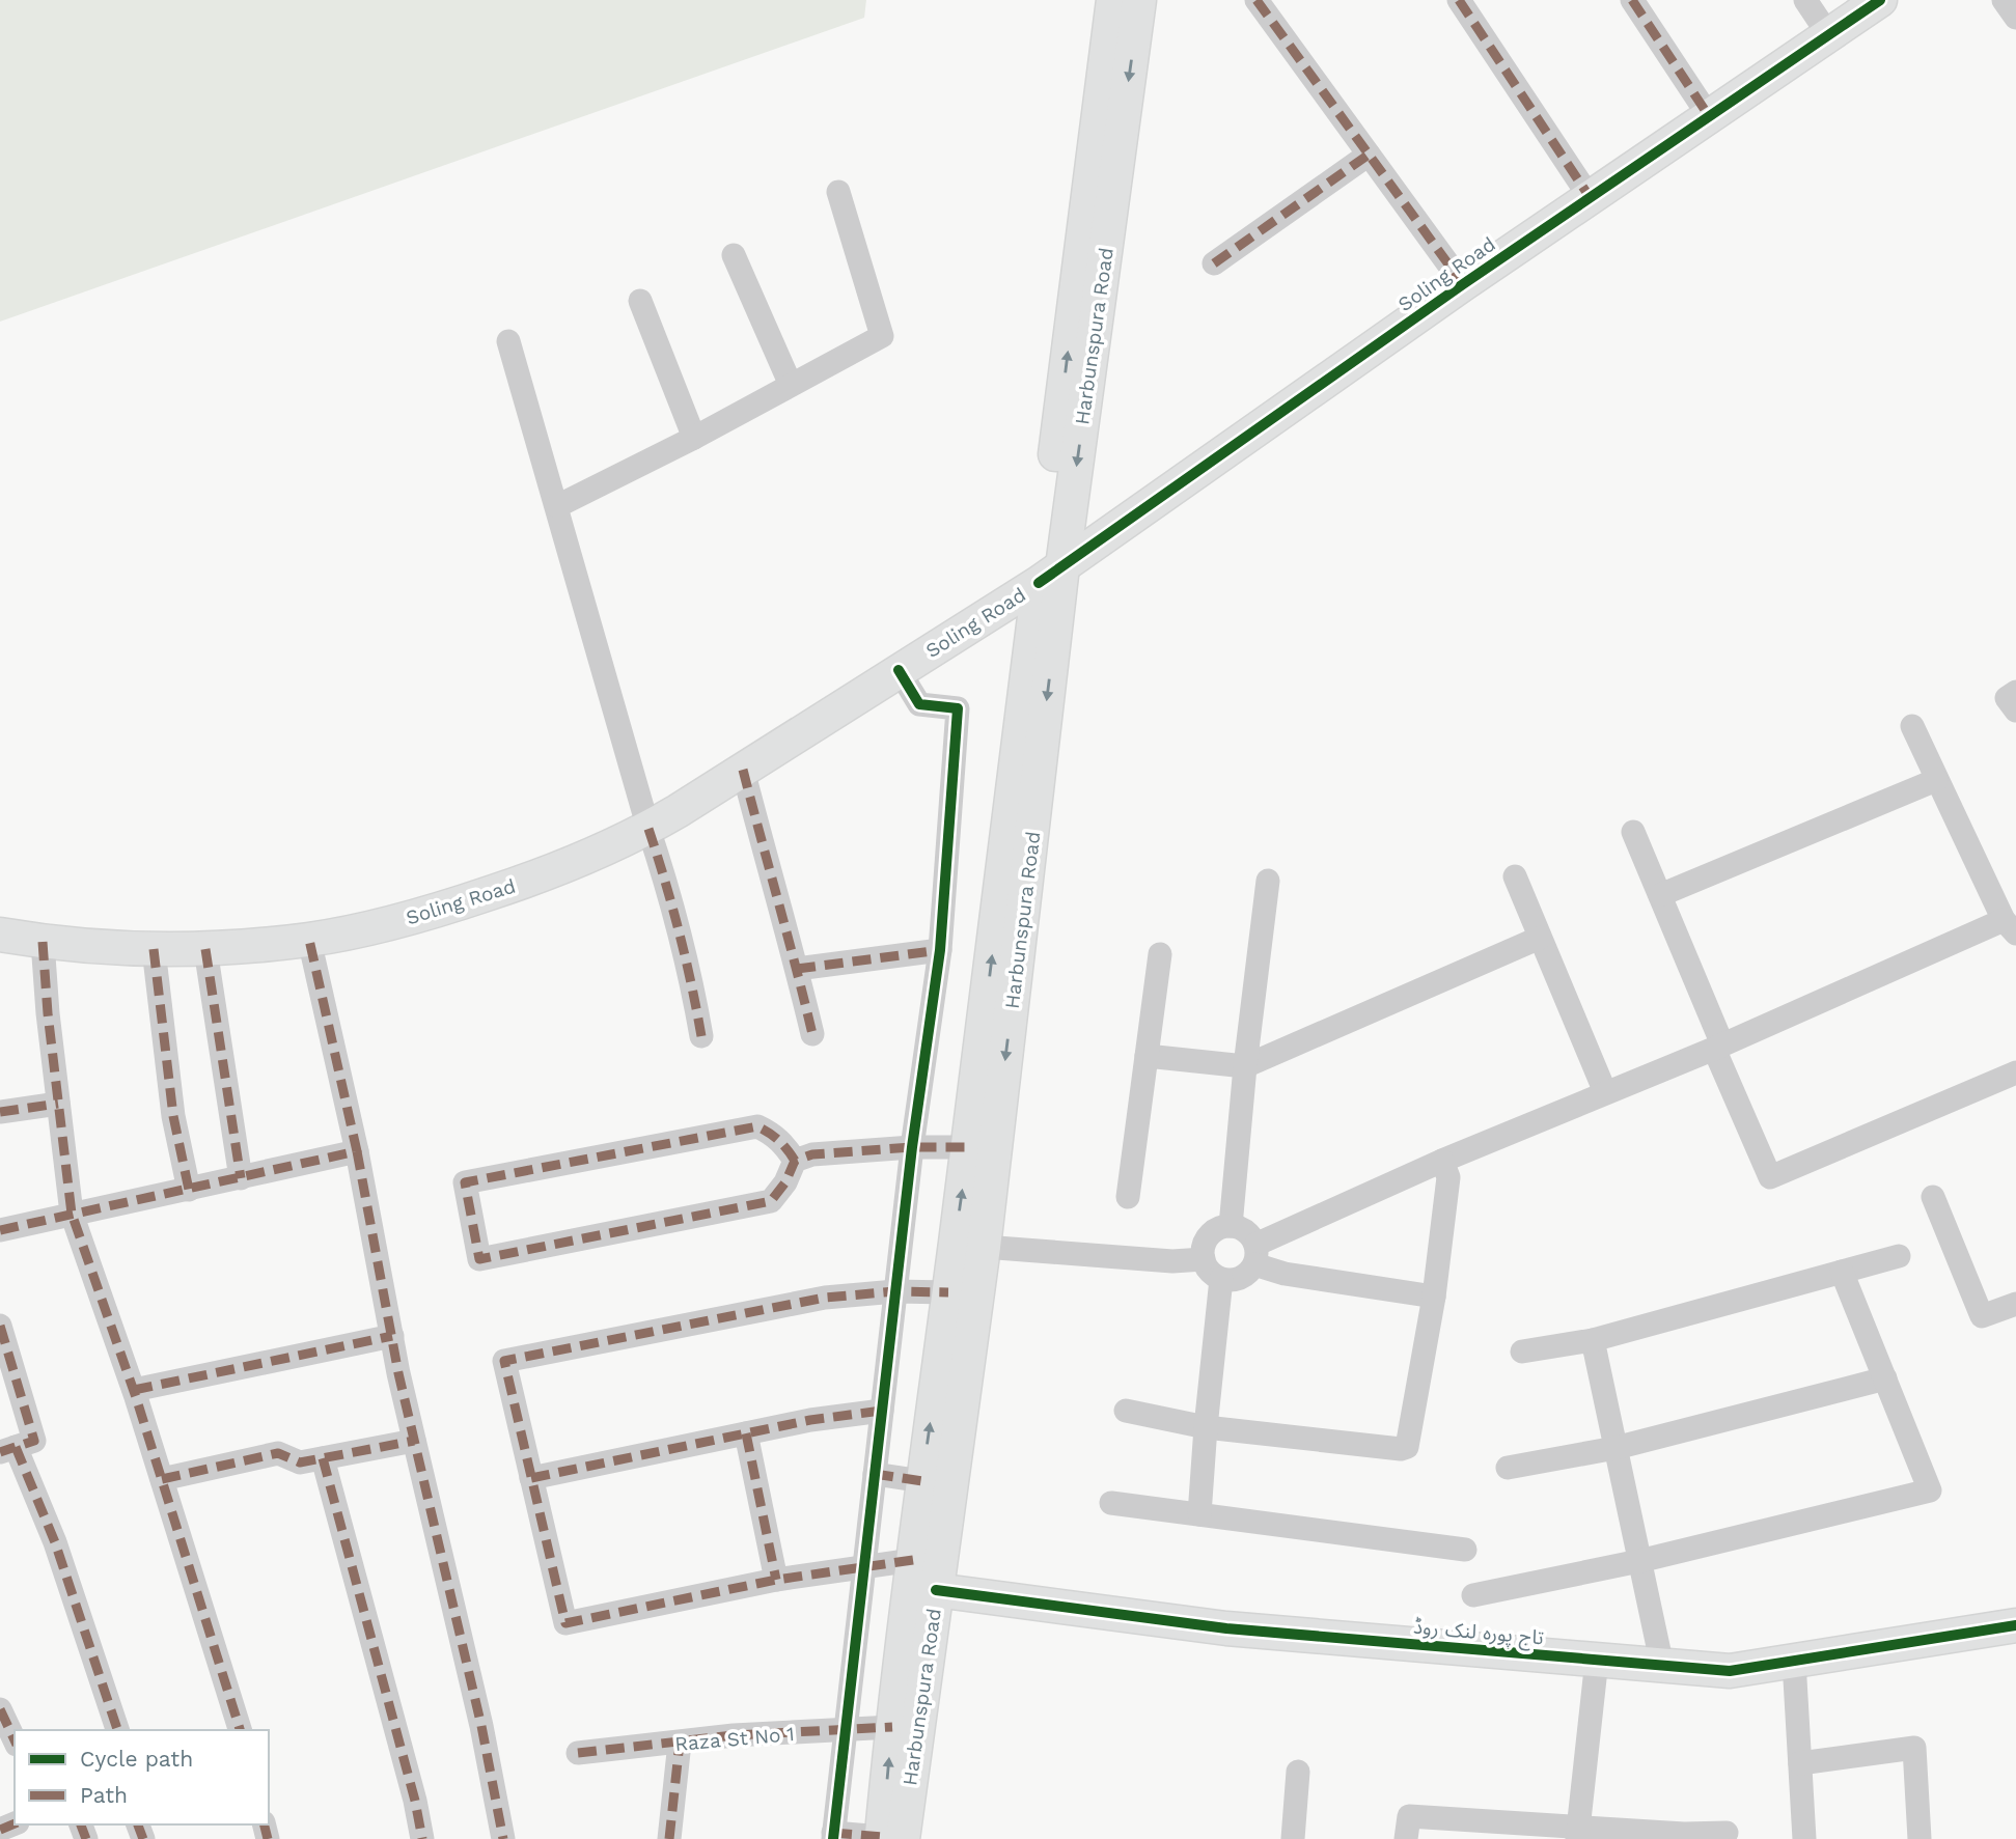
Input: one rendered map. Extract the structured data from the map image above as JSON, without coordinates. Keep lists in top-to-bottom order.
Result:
{
  "streets": {
    "main road": ["Soling Road", "Harbunspura Road", "تاج پورہ لنک روڈ"],
    "street": ["Raza St No 1"]
  },
  "crossings": [
    ["Soling Road", "Harbunspura Road"],
    ["Harbunspura Road", "تاج پورہ لنک روڈ"],
    ["Harbunspura Road", "Raza St No 1"]
  ],
  "legend": ["Cycle path", "Path"]
}
